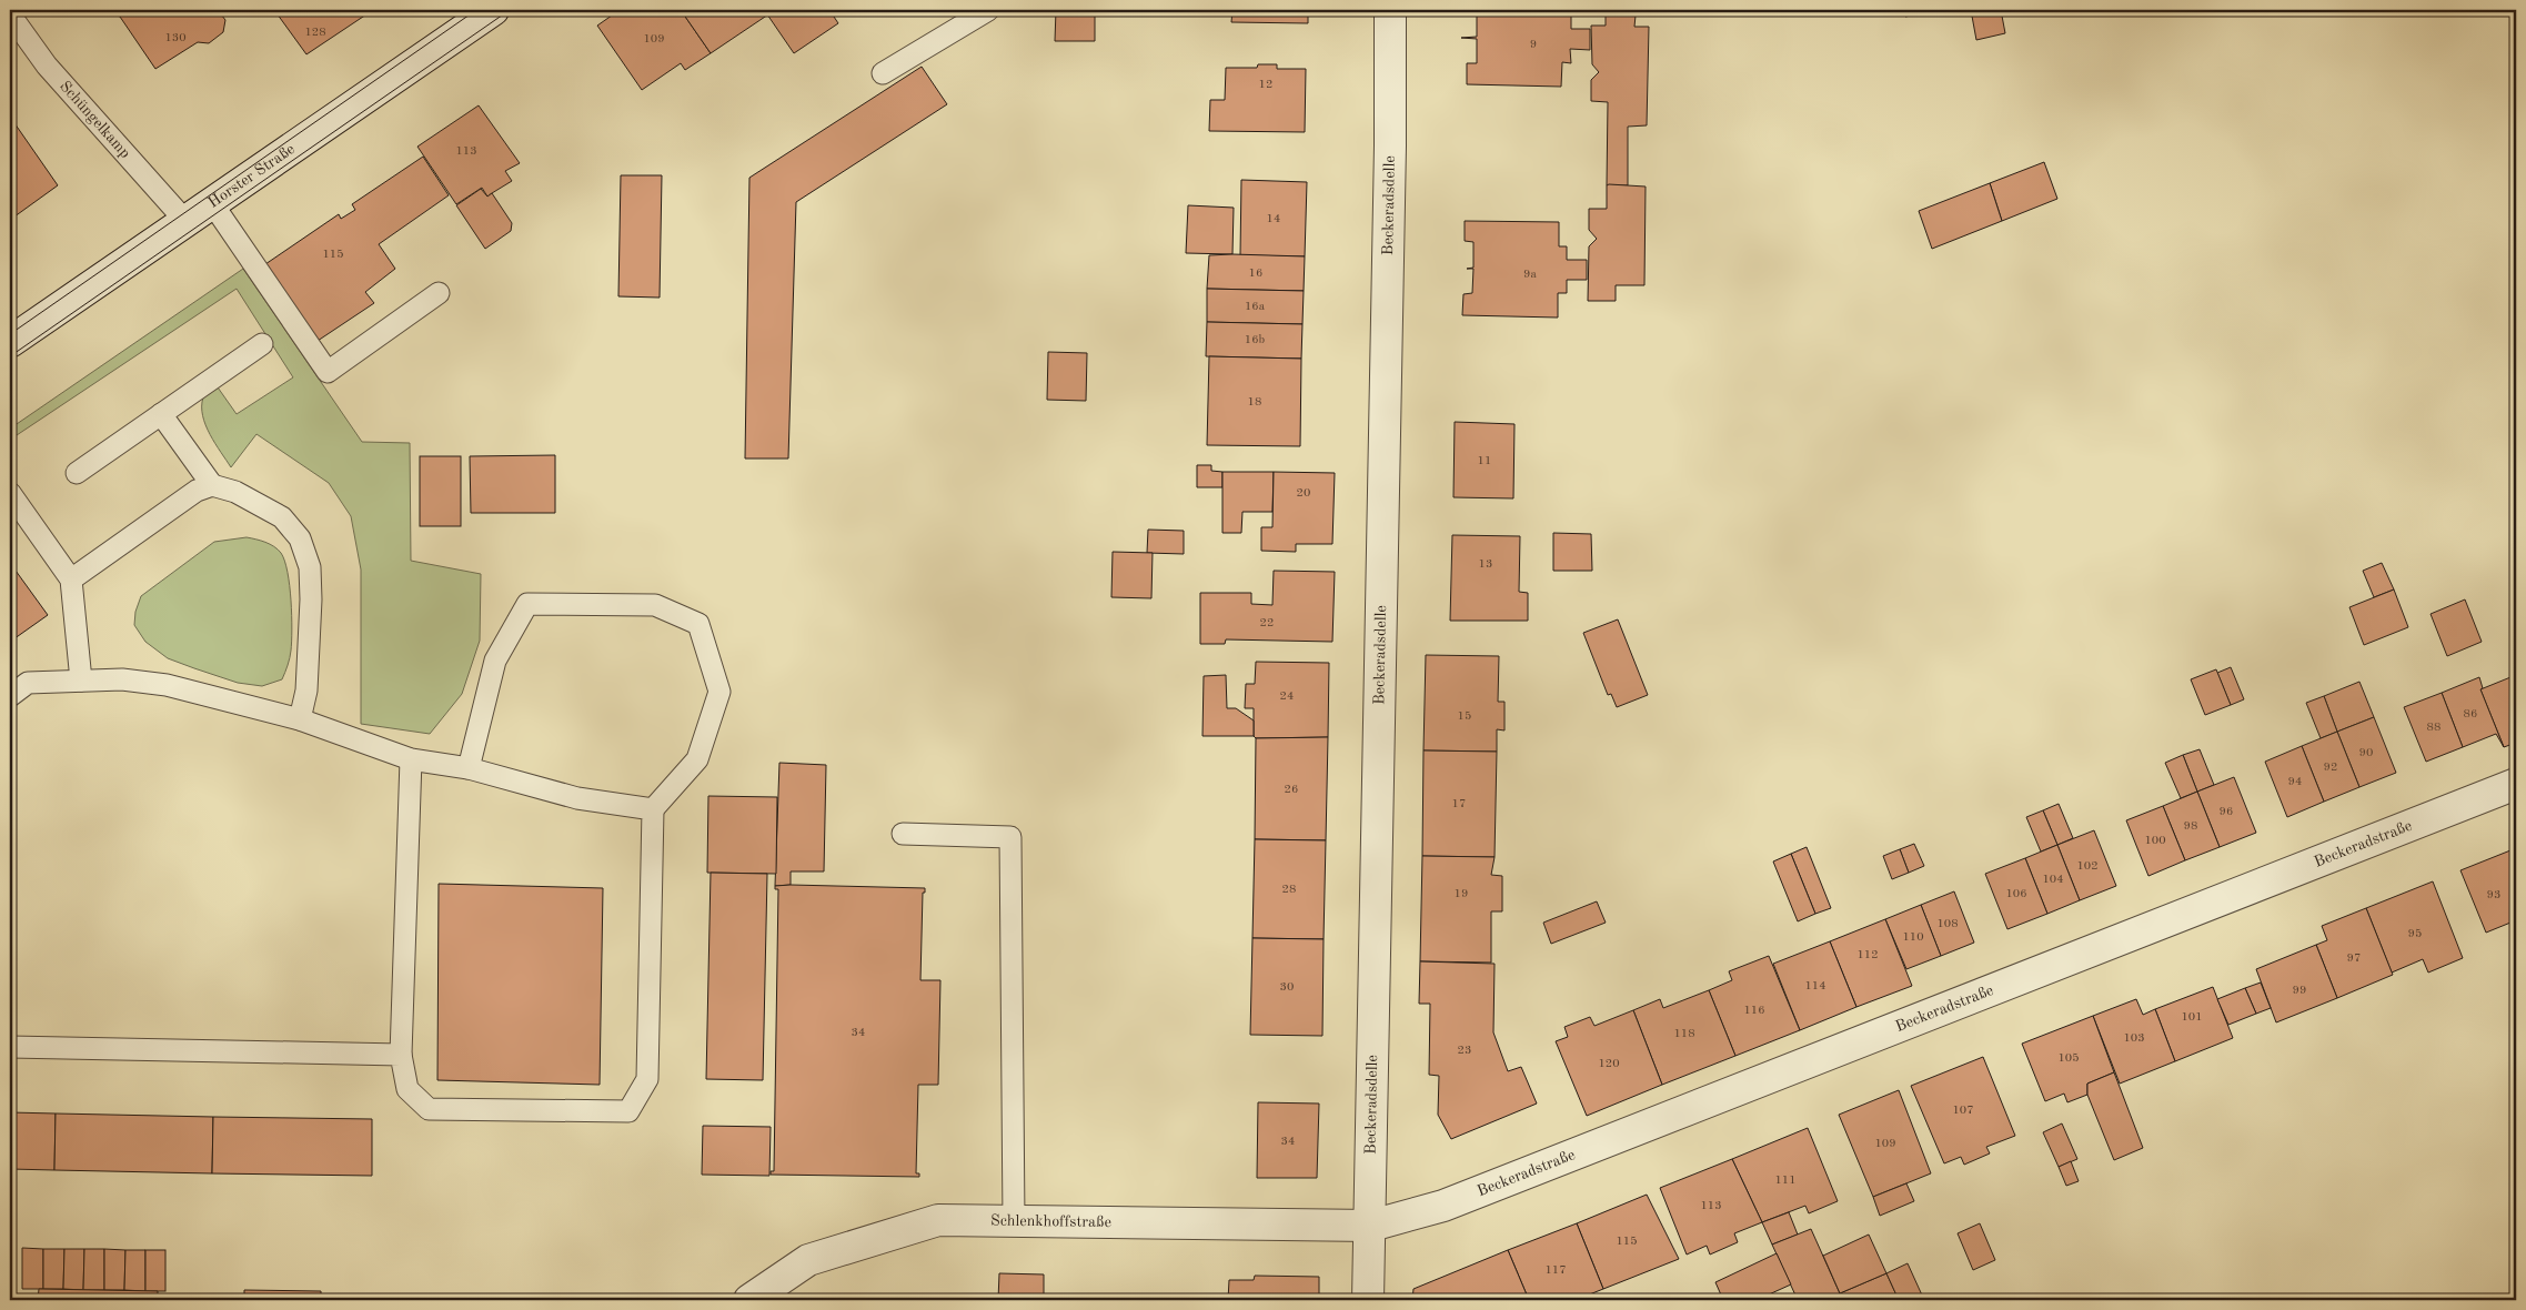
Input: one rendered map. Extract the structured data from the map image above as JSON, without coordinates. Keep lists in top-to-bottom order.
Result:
{
  "streets": {
    "street": [
      "Horster Straße",
      "Beckeradsdelle",
      "Beckeradstraße",
      "Schlenkhoffstraße"
    ],
    "lane": ["Schüngelkamp"]
  },
  "crossings": [
    ["Schüngelkamp", "Horster Straße"],
    ["Beckeradsdelle", "Beckeradstraße"],
    ["Beckeradsdelle", "Schlenkhoffstraße"],
    ["Beckeradstraße", "Schlenkhoffstraße"]
  ],
  "house_numbers": [
    "128",
    "130",
    "109",
    "9",
    "12",
    "113",
    "14",
    "115",
    "16",
    "9a",
    "16a",
    "16b",
    "18",
    "11",
    "20",
    "13",
    "22",
    "24",
    "86",
    "15",
    "88",
    "90",
    "92",
    "94",
    "26",
    "17",
    "96",
    "98",
    "100",
    "102",
    "104",
    "28",
    "19",
    "106",
    "93",
    "108",
    "95",
    "110",
    "112",
    "97",
    "114",
    "30",
    "99",
    "116",
    "101",
    "34",
    "118",
    "103",
    "23",
    "105",
    "120",
    "107",
    "34",
    "109",
    "111",
    "113",
    "115",
    "117"
  ]
}
